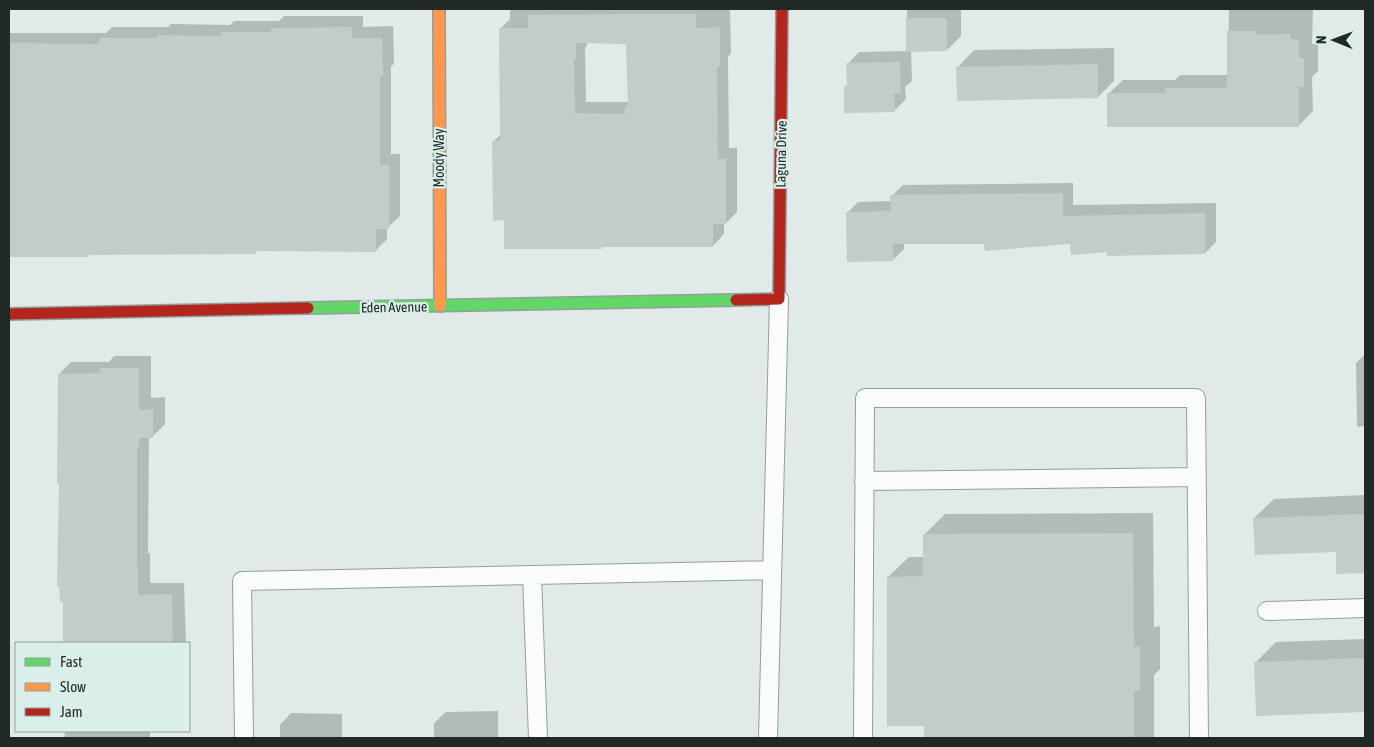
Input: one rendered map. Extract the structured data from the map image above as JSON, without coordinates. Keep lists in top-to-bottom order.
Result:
{
  "streets": {
    "street": ["Laguna Drive", "Moody Way", "Eden Avenue"]
  },
  "crossings": [
    ["Laguna Drive", "Eden Avenue"],
    ["Moody Way", "Eden Avenue"]
  ],
  "legend": ["Fast", "Slow", "Jam"],
  "north": "left"
}
